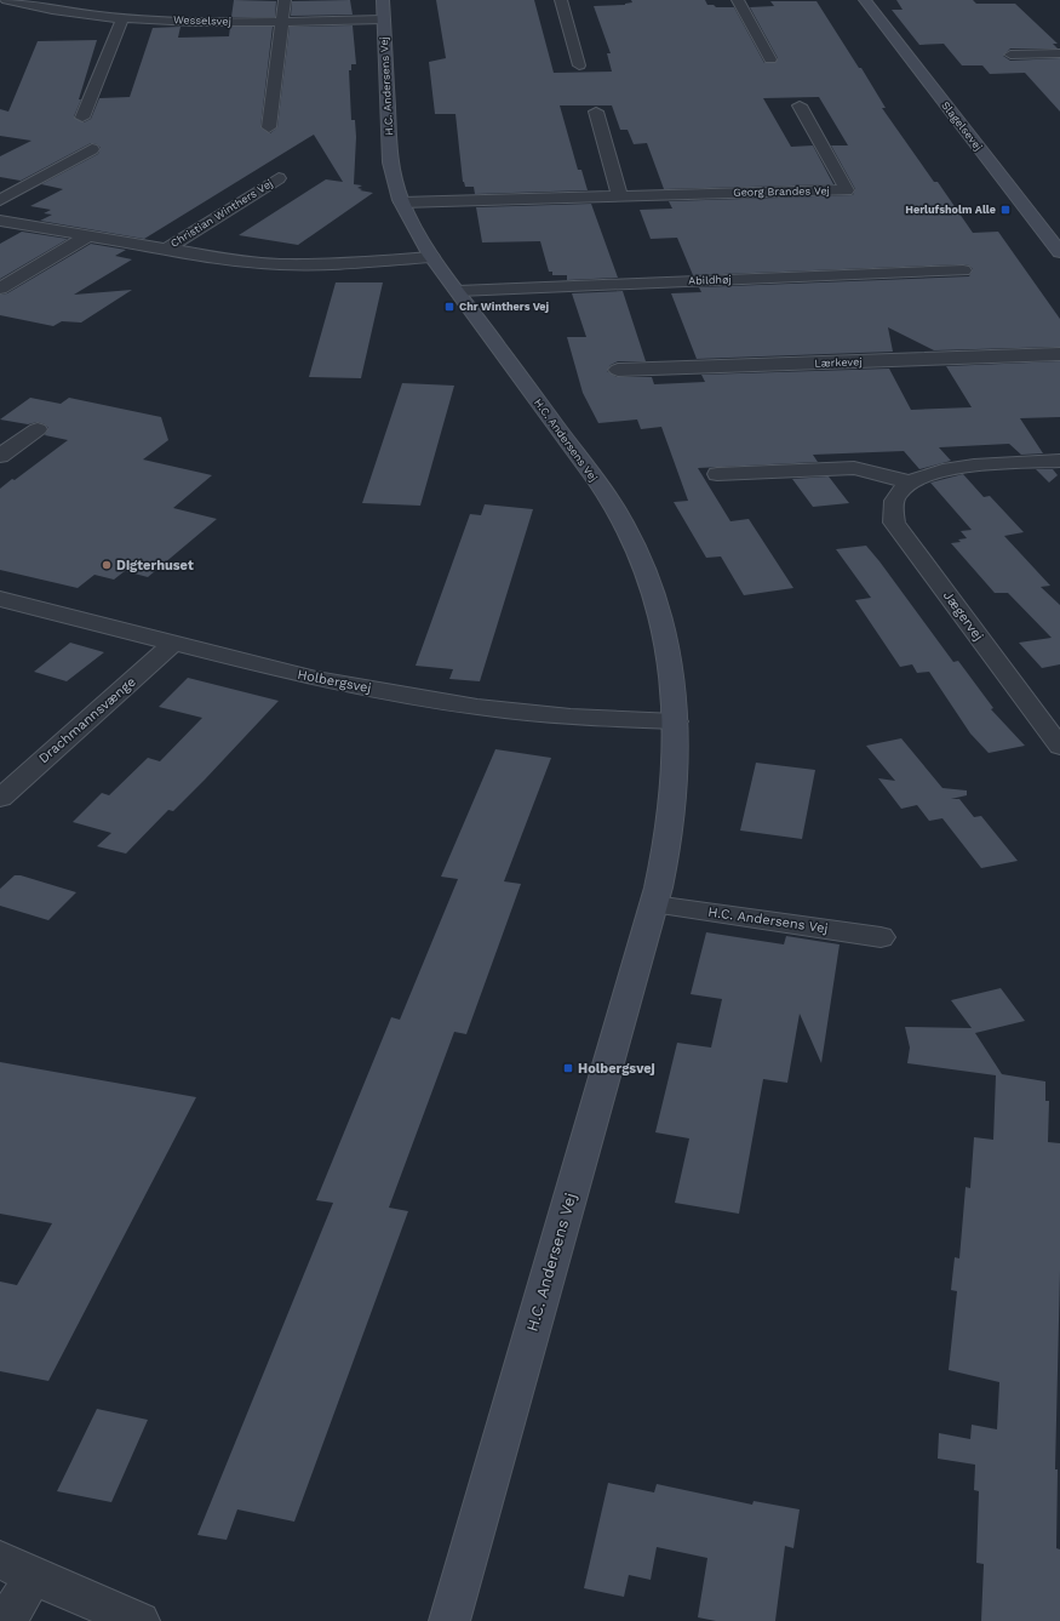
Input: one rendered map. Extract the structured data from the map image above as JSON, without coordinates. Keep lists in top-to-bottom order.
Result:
{
  "streets": {
    "street": [
      "Wesselsvej",
      "H.C. Andersens Vej",
      "Slagelsevej",
      "Georg Brandes Vej",
      "Christian Winthers Vej",
      "Abildhøj",
      "Lærkevej",
      "Jægervej",
      "Holbergsvej",
      "Drachmannsvænge"
    ]
  },
  "crossings": [
    ["Wesselsvej", "H.C. Andersens Vej"],
    ["H.C. Andersens Vej", "Georg Brandes Vej"],
    ["H.C. Andersens Vej", "Christian Winthers Vej"],
    ["H.C. Andersens Vej", "Abildhøj"],
    ["H.C. Andersens Vej", "Holbergsvej"],
    ["Holbergsvej", "Drachmannsvænge"]
  ],
  "places": {
    "transit": ["Herlufsholm Alle", "Chr Winthers Vej", "Holbergsvej"],
    "other": ["Digterhuset"]
  }
}
